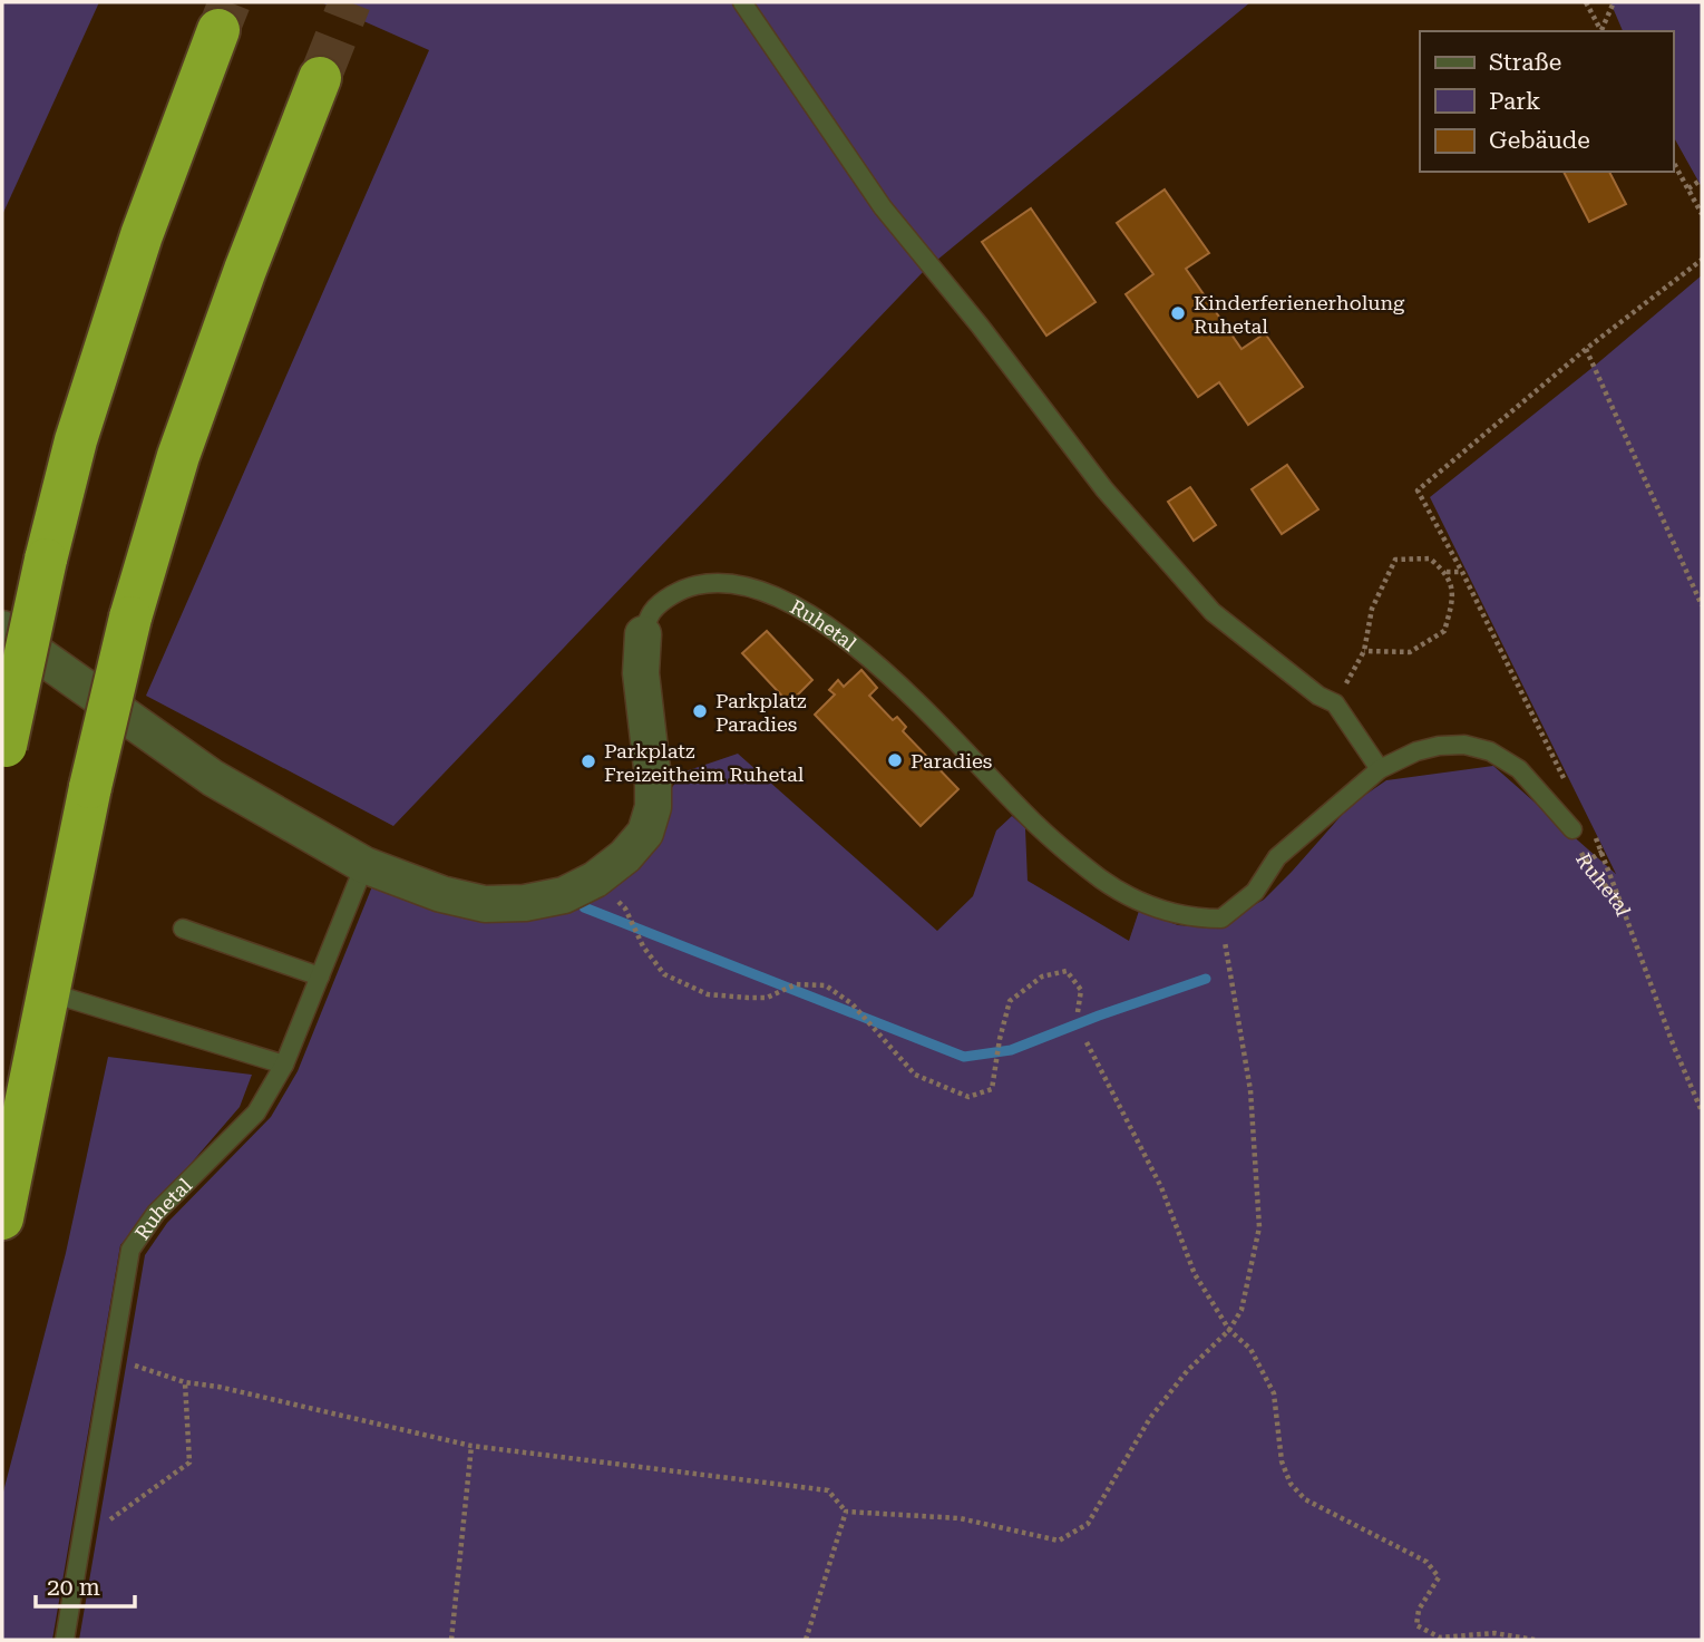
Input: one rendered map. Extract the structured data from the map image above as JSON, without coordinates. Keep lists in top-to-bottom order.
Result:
{
  "streets": {
    "street": ["Ruhetal"]
  },
  "places": [
    "Kinderferienerholung Ruhetal",
    "Parkplatz Paradies",
    "Paradies",
    "Parkplatz Freizeitheim Ruhetal"
  ],
  "legend": ["Straße", "Park", "Gebäude"],
  "scale_bar": "20 m"
}
